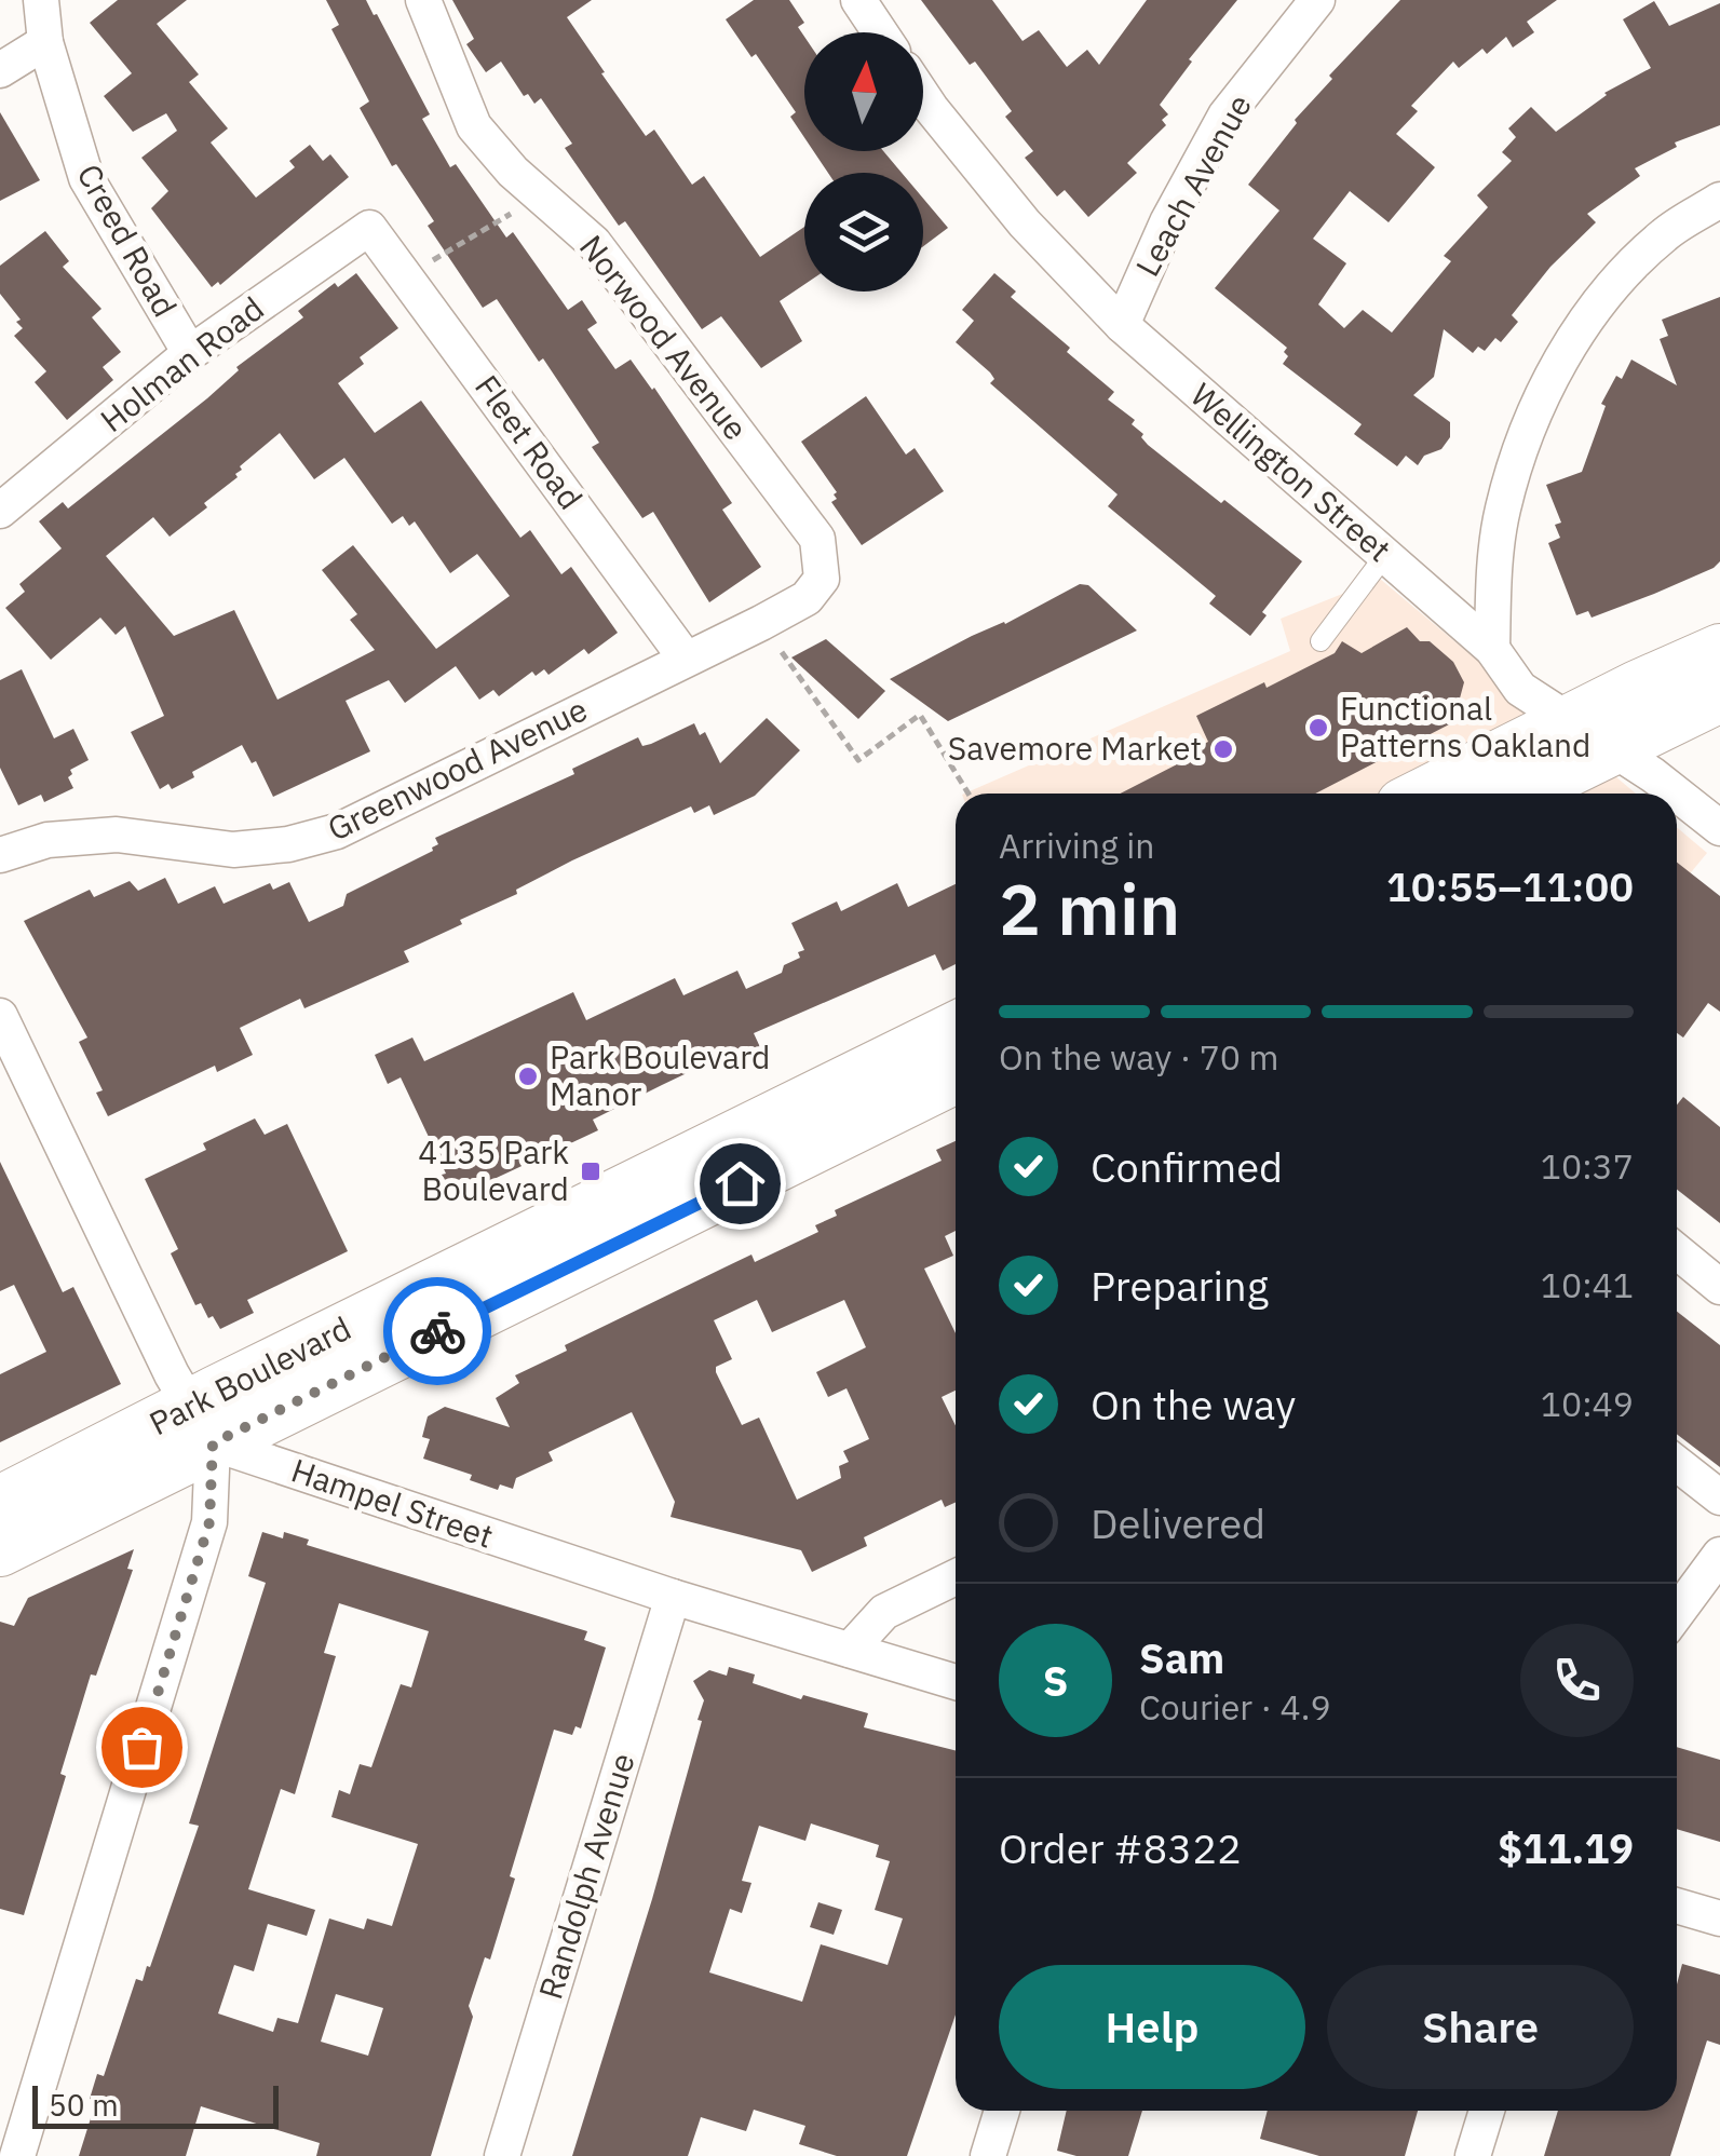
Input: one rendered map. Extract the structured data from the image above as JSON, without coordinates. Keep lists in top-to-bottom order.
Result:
{
  "streets": {
    "main road": ["Park Boulevard"],
    "street": [
      "Leach Avenue",
      "Creed Road",
      "Norwood Avenue",
      "Holman Road",
      "Fleet Road",
      "Wellington Street",
      "Greenwood Avenue",
      "Hampel Street",
      "Randolph Avenue"
    ]
  },
  "crossings": [
    ["Leach Avenue", "Wellington Street"],
    ["Creed Road", "Holman Road"],
    ["Norwood Avenue", "Greenwood Avenue"],
    ["Holman Road", "Fleet Road"],
    ["Fleet Road", "Greenwood Avenue"],
    ["Park Boulevard", "Hampel Street"],
    ["Hampel Street", "Randolph Avenue"]
  ],
  "places": {
    "other": ["Functional Patterns Oakland", "Savemore Market", "Park Boulevard Manor"],
    "transit": ["4135 Park Boulevard"]
  },
  "scale_bar": "50 m",
  "north": "top",
  "page": {
    "heading": ["2 min", "Arriving in", "10:55–11:00"],
    "panel": [
      "Sam",
      "Courier · 4.9",
      "Order #8322",
      "$11.19"
    ],
    "bar": "On the way · 70 m",
    "list": [
      ["Confirmed", "10:37"],
      ["Preparing", "10:41"],
      ["On the way", "10:49"],
      "Delivered"
    ],
    "round": "S",
    "buttons": ["Help", "Share"],
    "scale": "50 m"
  }
}
